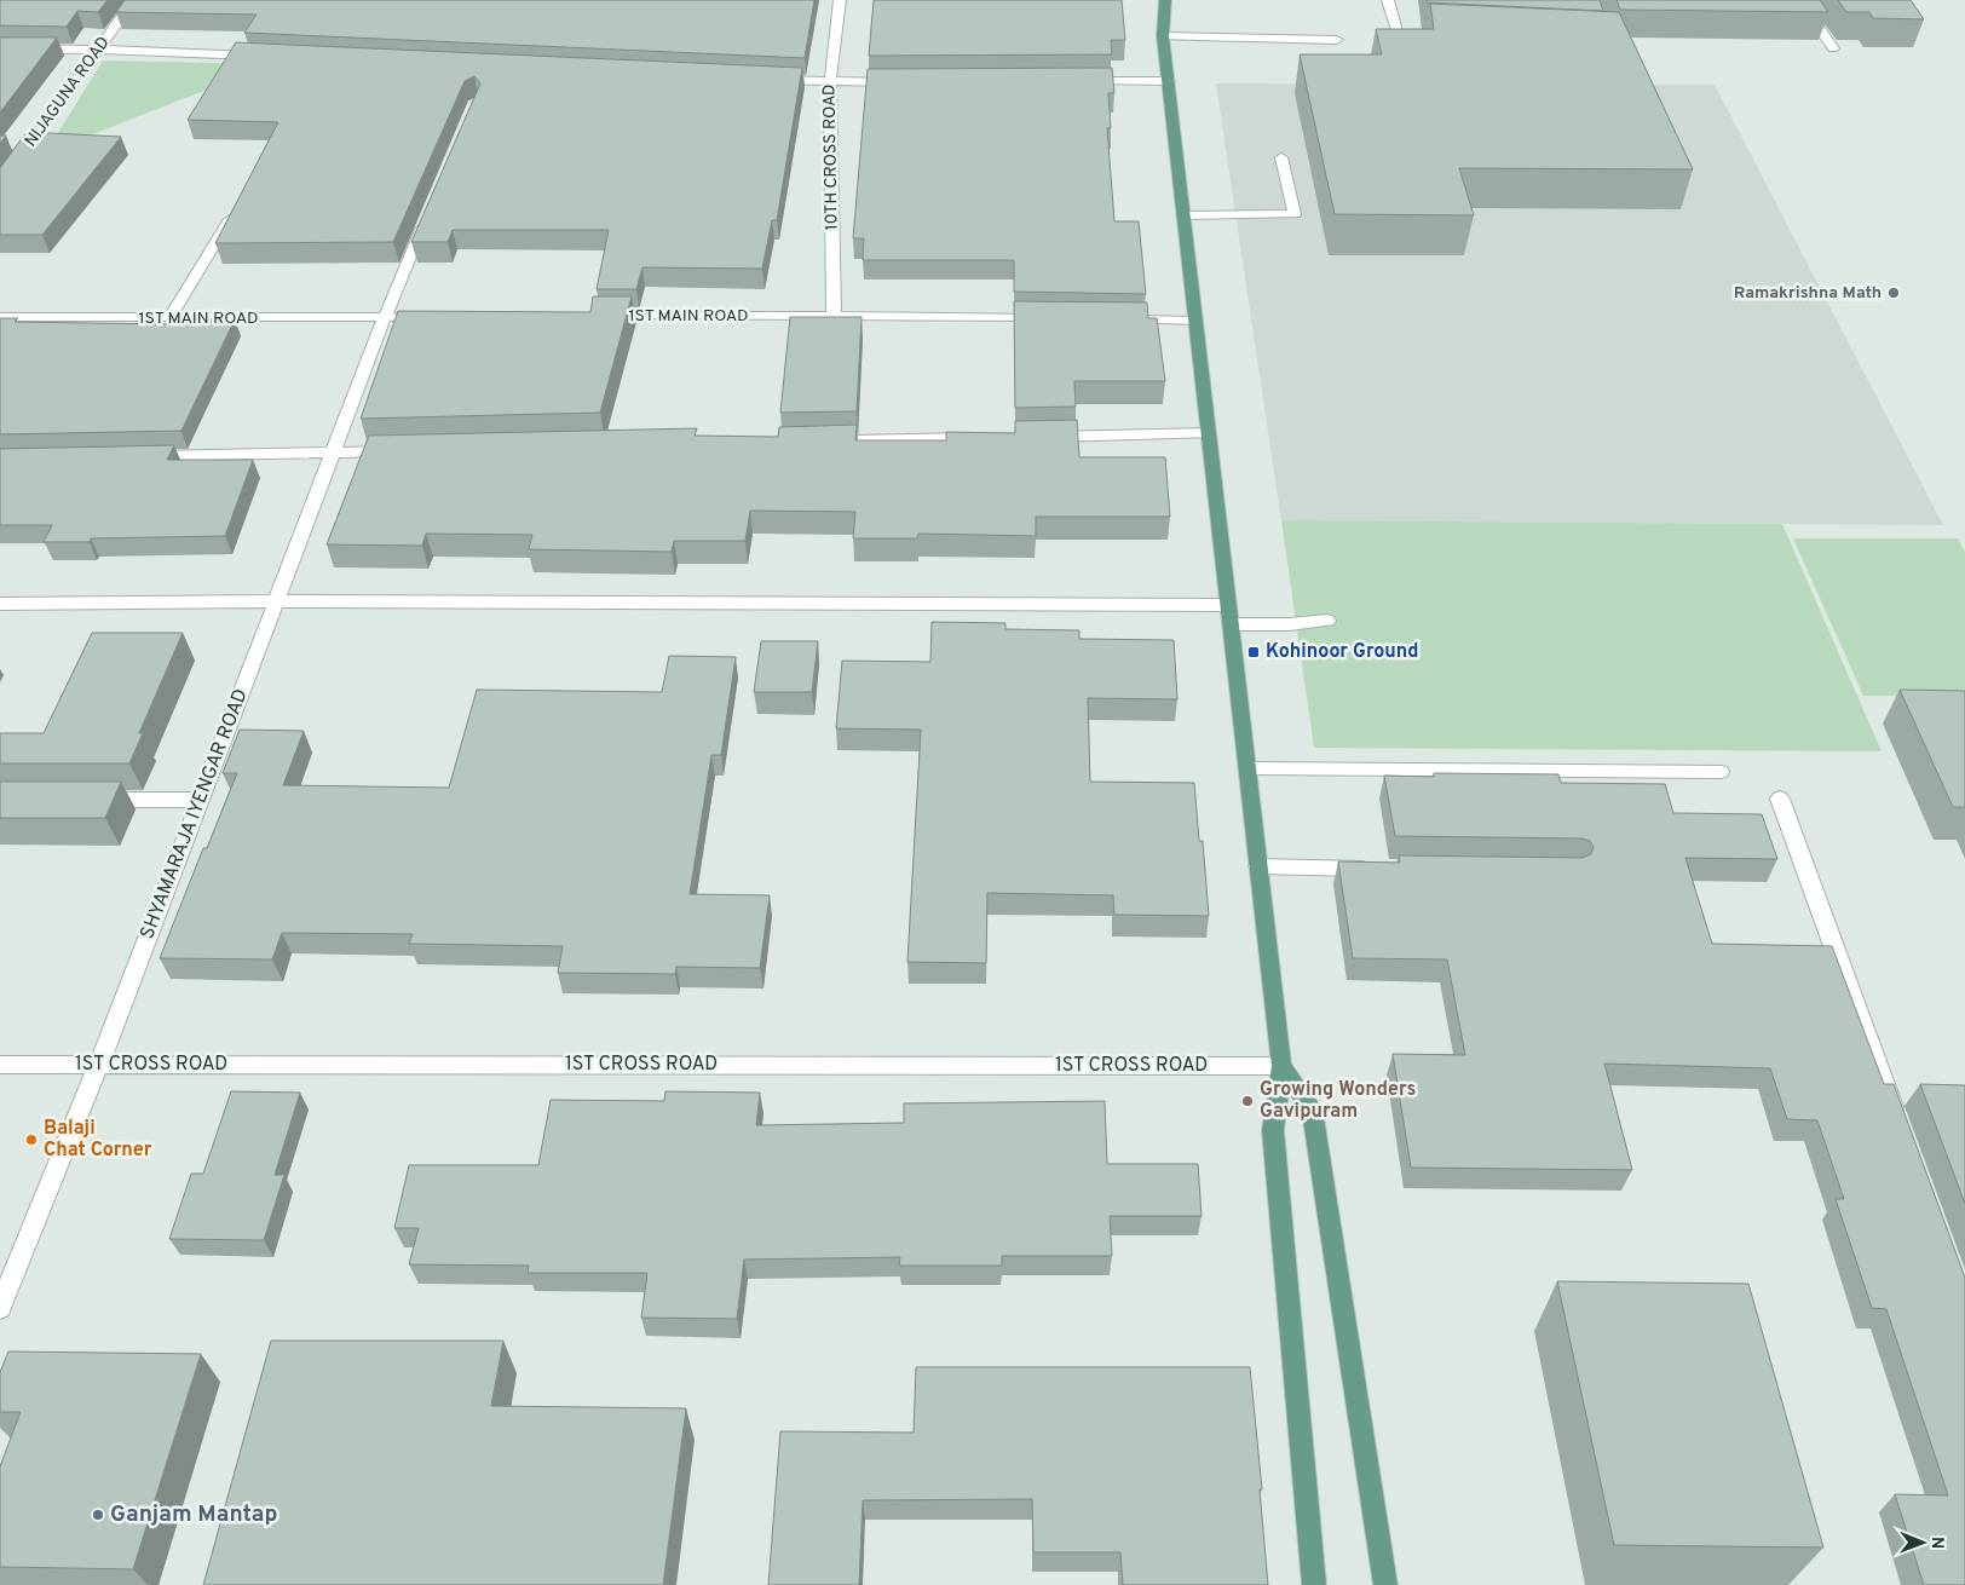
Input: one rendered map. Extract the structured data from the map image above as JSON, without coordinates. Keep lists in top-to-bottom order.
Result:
{
  "streets": {
    "street": [
      "NIJAGUNA ROAD",
      "10TH CROSS ROAD",
      "1ST MAIN ROAD",
      "SHYAMARAJA IYENGAR ROAD",
      "1ST CROSS ROAD"
    ]
  },
  "crossings": [
    ["10TH CROSS ROAD", "1ST MAIN ROAD"],
    ["1ST MAIN ROAD", "SHYAMARAJA IYENGAR ROAD"],
    ["SHYAMARAJA IYENGAR ROAD", "1ST CROSS ROAD"]
  ],
  "places": {
    "other": [
      "Ramakrishna Math",
      "Growing Wonders Gavipuram",
      "Balaji Chat Corner",
      "Ganjam Mantap"
    ],
    "transit": ["Kohinoor Ground"]
  },
  "north": "right"
}
